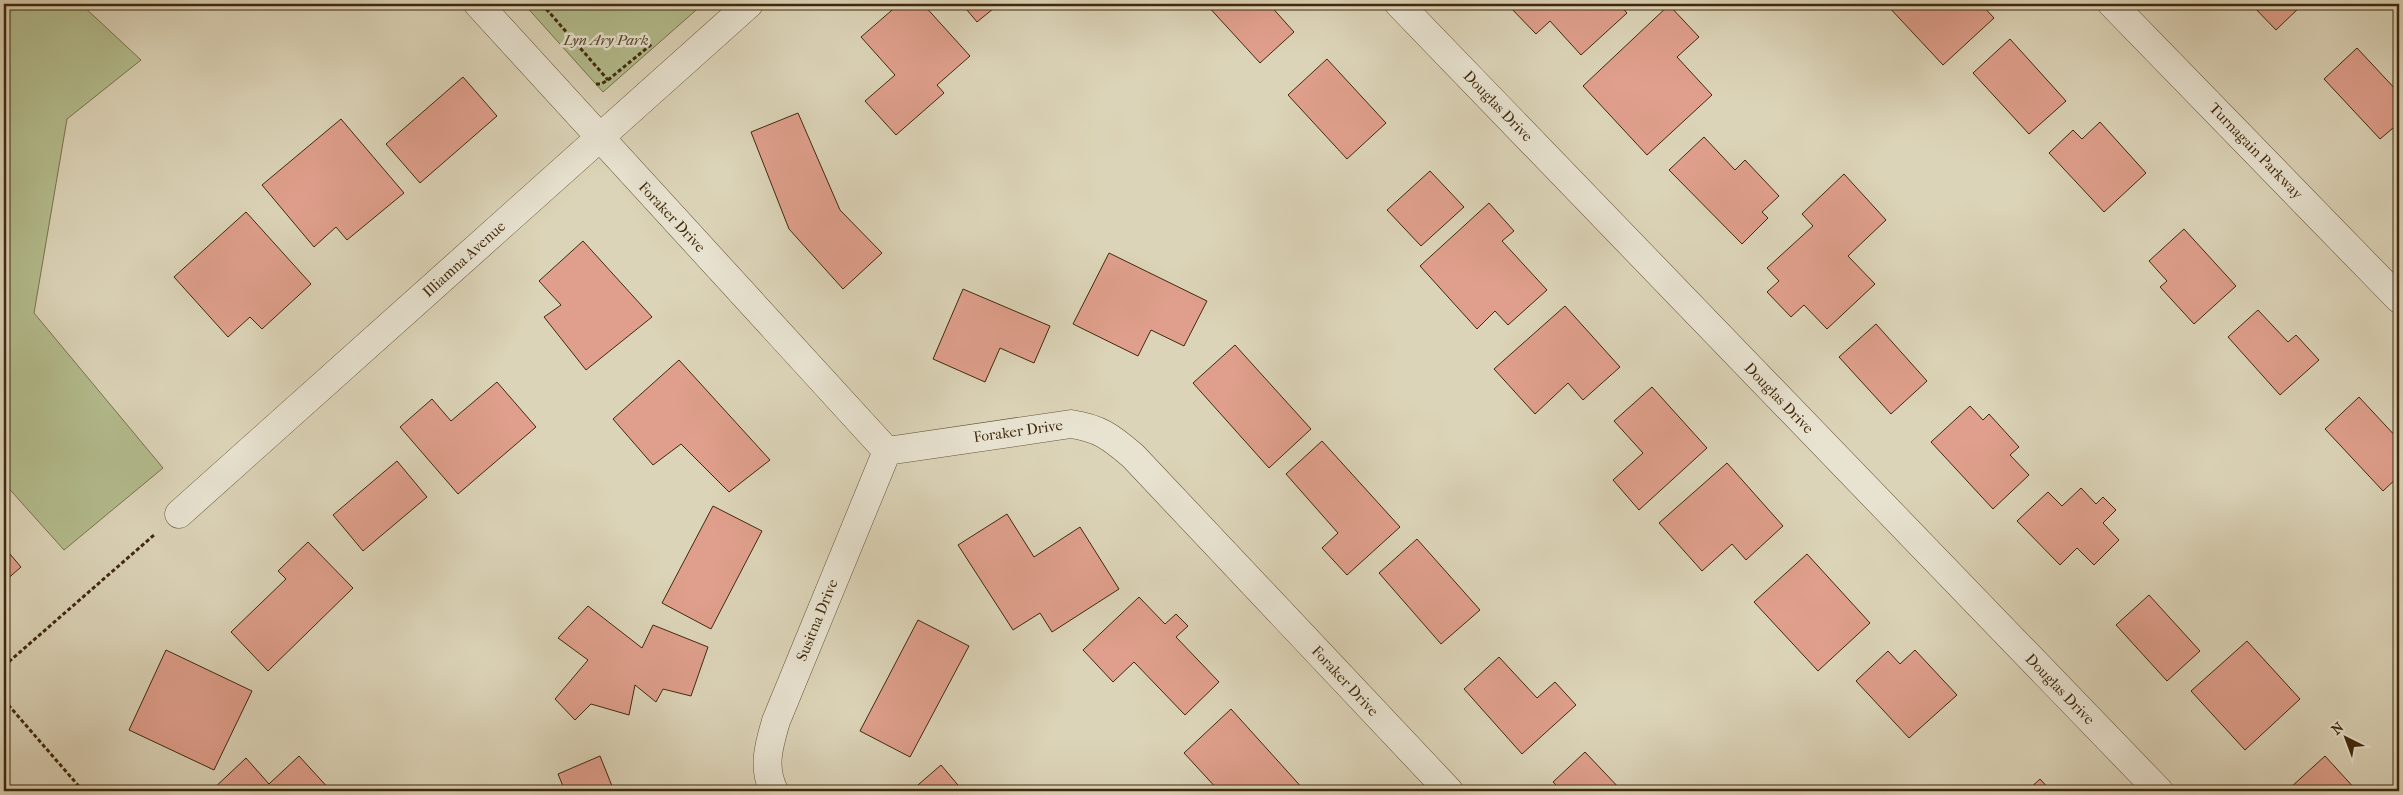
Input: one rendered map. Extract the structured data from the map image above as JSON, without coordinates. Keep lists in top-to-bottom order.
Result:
{
  "streets": {
    "street": [
      "Douglas Drive",
      "Turnagain Parkway",
      "Foraker Drive",
      "Illiamna Avenue",
      "Susitna Drive"
    ]
  },
  "crossings": [
    ["Foraker Drive", "Illiamna Avenue"],
    ["Foraker Drive", "Susitna Drive"]
  ],
  "parks": ["Lyn Ary Park"],
  "north": "top left"
}
